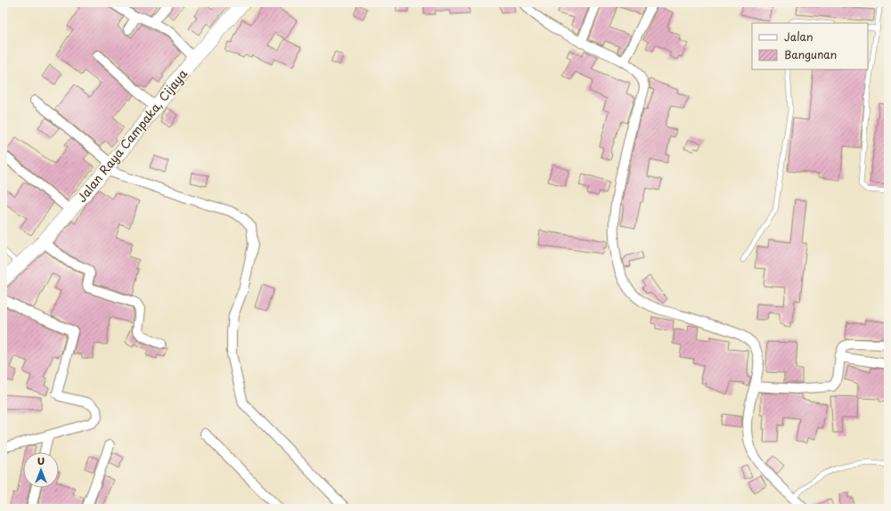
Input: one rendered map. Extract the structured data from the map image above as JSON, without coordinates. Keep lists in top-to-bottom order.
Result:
{
  "streets": {
    "main road": ["Jalan Raya Campaka, Cijaya"]
  },
  "legend": ["Jalan", "Bangunan"],
  "north": "top"
}
